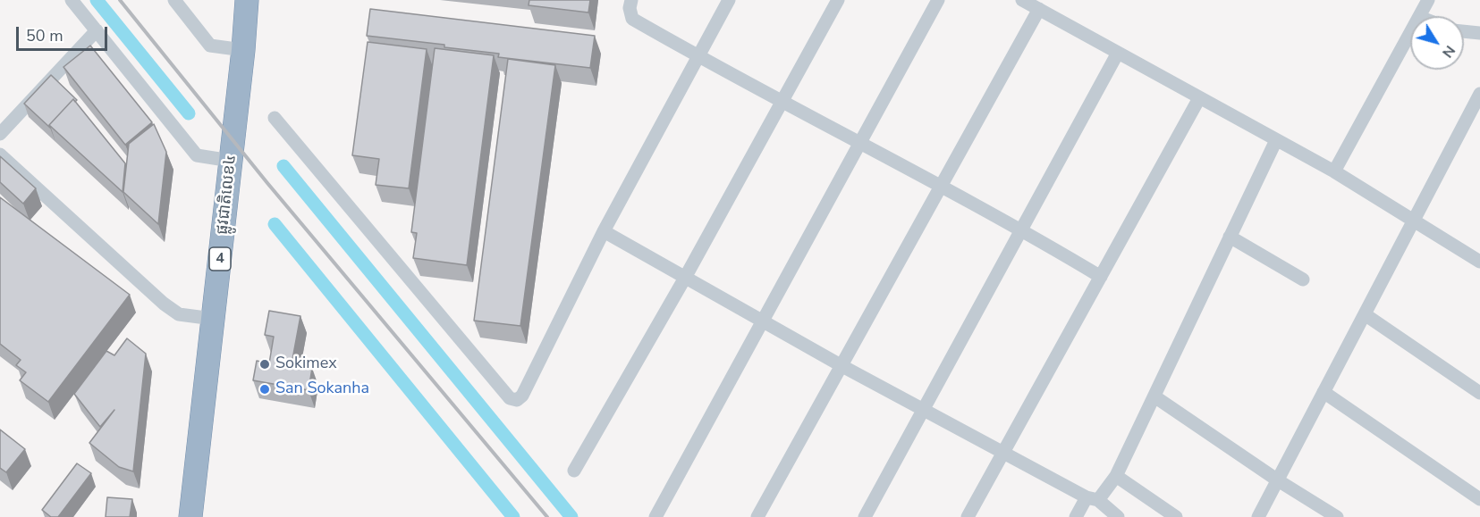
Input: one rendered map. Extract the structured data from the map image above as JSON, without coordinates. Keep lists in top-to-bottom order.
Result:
{
  "streets": {
    "highway": ["ផ្លូវជាតិលេខ៤", "4"]
  },
  "places": ["Sokimex", "San Sokanha"],
  "scale_bar": "50 m",
  "north": "bottom right"
}
